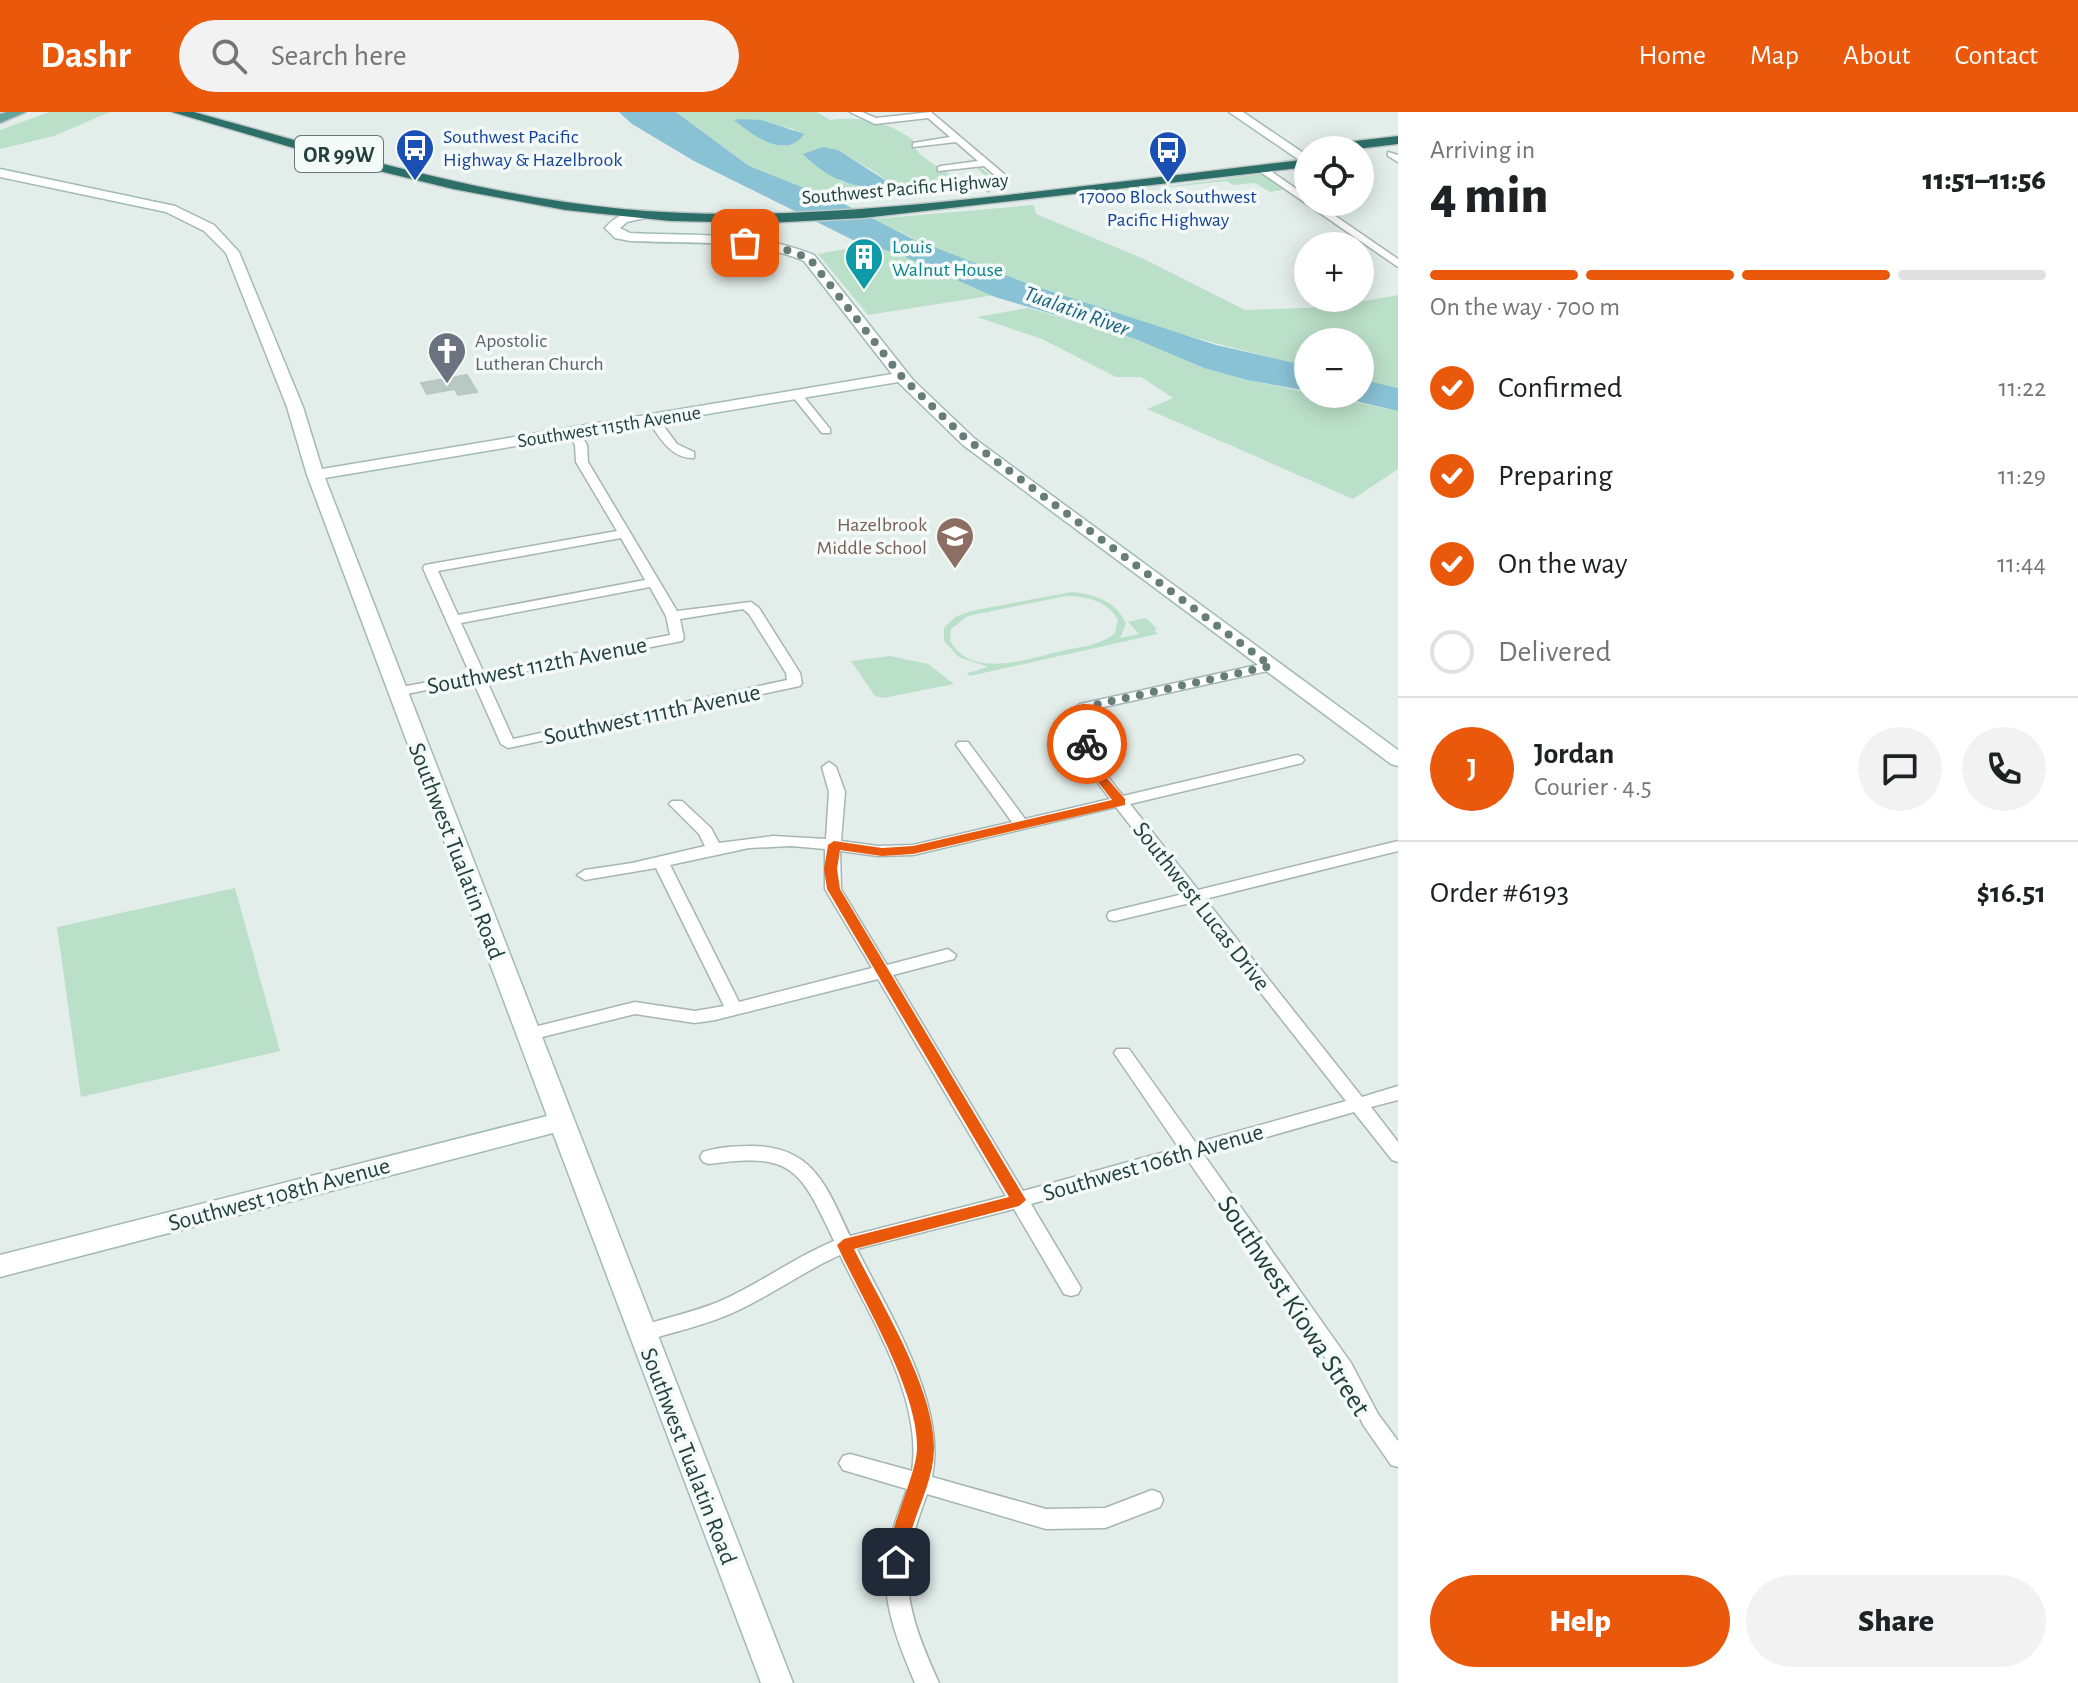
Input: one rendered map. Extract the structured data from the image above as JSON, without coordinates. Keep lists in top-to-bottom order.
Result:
{
  "streets": {
    "highway": ["OR 99W", "Southwest Pacific Highway"],
    "street": [
      "Southwest 115th Avenue",
      "Southwest 112th Avenue",
      "Southwest 111th Avenue",
      "Southwest Tualatin Road",
      "Southwest Lucas Drive",
      "Southwest 106th Avenue",
      "Southwest 108th Avenue",
      "Southwest Kiowa Street"
    ]
  },
  "crossings": [
    ["Southwest 115th Avenue", "Southwest Tualatin Road"],
    ["Southwest 112th Avenue", "Southwest 111th Avenue"],
    ["Southwest 112th Avenue", "Southwest Tualatin Road"],
    ["Southwest Tualatin Road", "Southwest 106th Avenue"],
    ["Southwest Tualatin Road", "Southwest 108th Avenue"],
    ["Southwest Lucas Drive", "Southwest 106th Avenue"],
    ["Southwest 106th Avenue", "Southwest Kiowa Street"]
  ],
  "water": ["Tualatin River"],
  "places": {
    "bus stop": ["Southwest Pacific Highway & Hazelbrook", "17000 Block Southwest Pacific Highway"],
    "building": ["Louis Walnut House"],
    "church": ["Apostolic Lutheran Church"],
    "school or university": ["Hazelbrook Middle School"]
  },
  "page": {
    "header": "Dashr",
    "search": "Search here",
    "nav": [
      "Home",
      "Map",
      "About",
      "Contact"
    ],
    "heading": ["4 min", "Arriving in", "11:51–11:56"],
    "panel": [
      "Jordan",
      "Courier · 4.5",
      "Order #6193",
      "$16.51"
    ],
    "map_buttons": ["+", "−"],
    "bar": "On the way · 700 m",
    "list": [
      ["Confirmed", "11:22"],
      ["Preparing", "11:29"],
      ["On the way", "11:44"],
      "Delivered"
    ],
    "round": "J",
    "buttons": ["Help", "Share"]
  }
}
